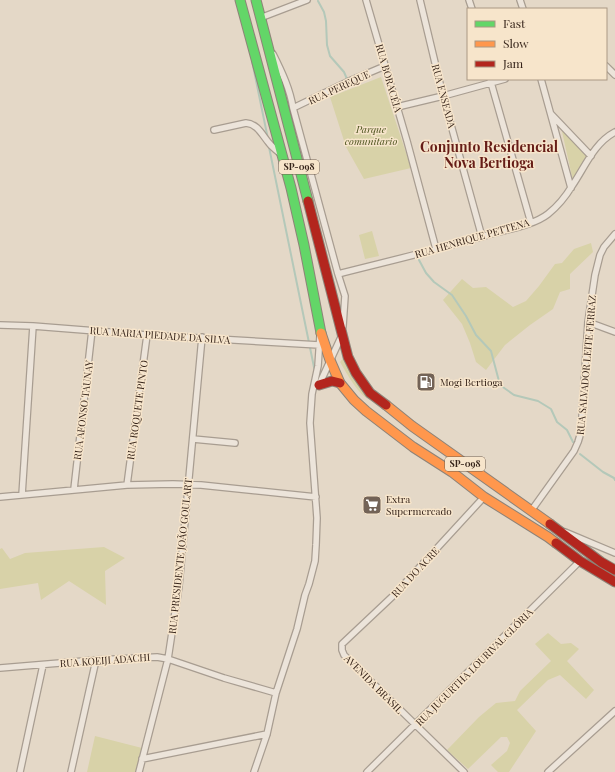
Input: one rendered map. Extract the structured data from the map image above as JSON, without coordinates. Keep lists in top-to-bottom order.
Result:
{
  "streets": {
    "main road": ["SP-098"],
    "street": [
      "RUA BORACÉIA",
      "RUA PEREQUE",
      "RUA ENSEADA",
      "RUA HENRIQUE PETTENA",
      "RUA MARIA PIEDADE DA SILVA",
      "RUA SALVADOR LEITE FERRAZ",
      "RUA AFONSO TAUNAY",
      "RUA ROQUETE PINTO",
      "RUA PRESIDENTE JOÃO GOULART",
      "RUA DO ACRE",
      "RUA KOEIJI ADACHI",
      "RUA JUGURTHA LOURIVAL GLÓRIA",
      "AVENIDA BRASIL"
    ]
  },
  "crossings": [
    ["RUA BORACÉIA", "RUA PEREQUE"],
    ["RUA BORACÉIA", "RUA HENRIQUE PETTENA"],
    ["RUA ENSEADA", "RUA HENRIQUE PETTENA"],
    ["SP-098", "RUA SALVADOR LEITE FERRAZ"],
    ["SP-098", "RUA DO ACRE"],
    ["SP-098", "RUA JUGURTHA LOURIVAL GLÓRIA"],
    ["RUA MARIA PIEDADE DA SILVA", "RUA AFONSO TAUNAY"],
    ["RUA MARIA PIEDADE DA SILVA", "RUA ROQUETE PINTO"],
    ["RUA MARIA PIEDADE DA SILVA", "RUA PRESIDENTE JOÃO GOULART"],
    ["RUA PRESIDENTE JOÃO GOULART", "RUA KOEIJI ADACHI"],
    ["RUA DO ACRE", "AVENIDA BRASIL"],
    ["RUA JUGURTHA LOURIVAL GLÓRIA", "AVENIDA BRASIL"]
  ],
  "districts": ["Conjunto Residencial Nova Bertioga"],
  "parks": ["Parque comunitario"],
  "places": {
    "fuel station": ["Mogi Bertioga"],
    "supermarket": ["Extra Supermercado"]
  },
  "legend": ["Fast", "Slow", "Jam"]
}
